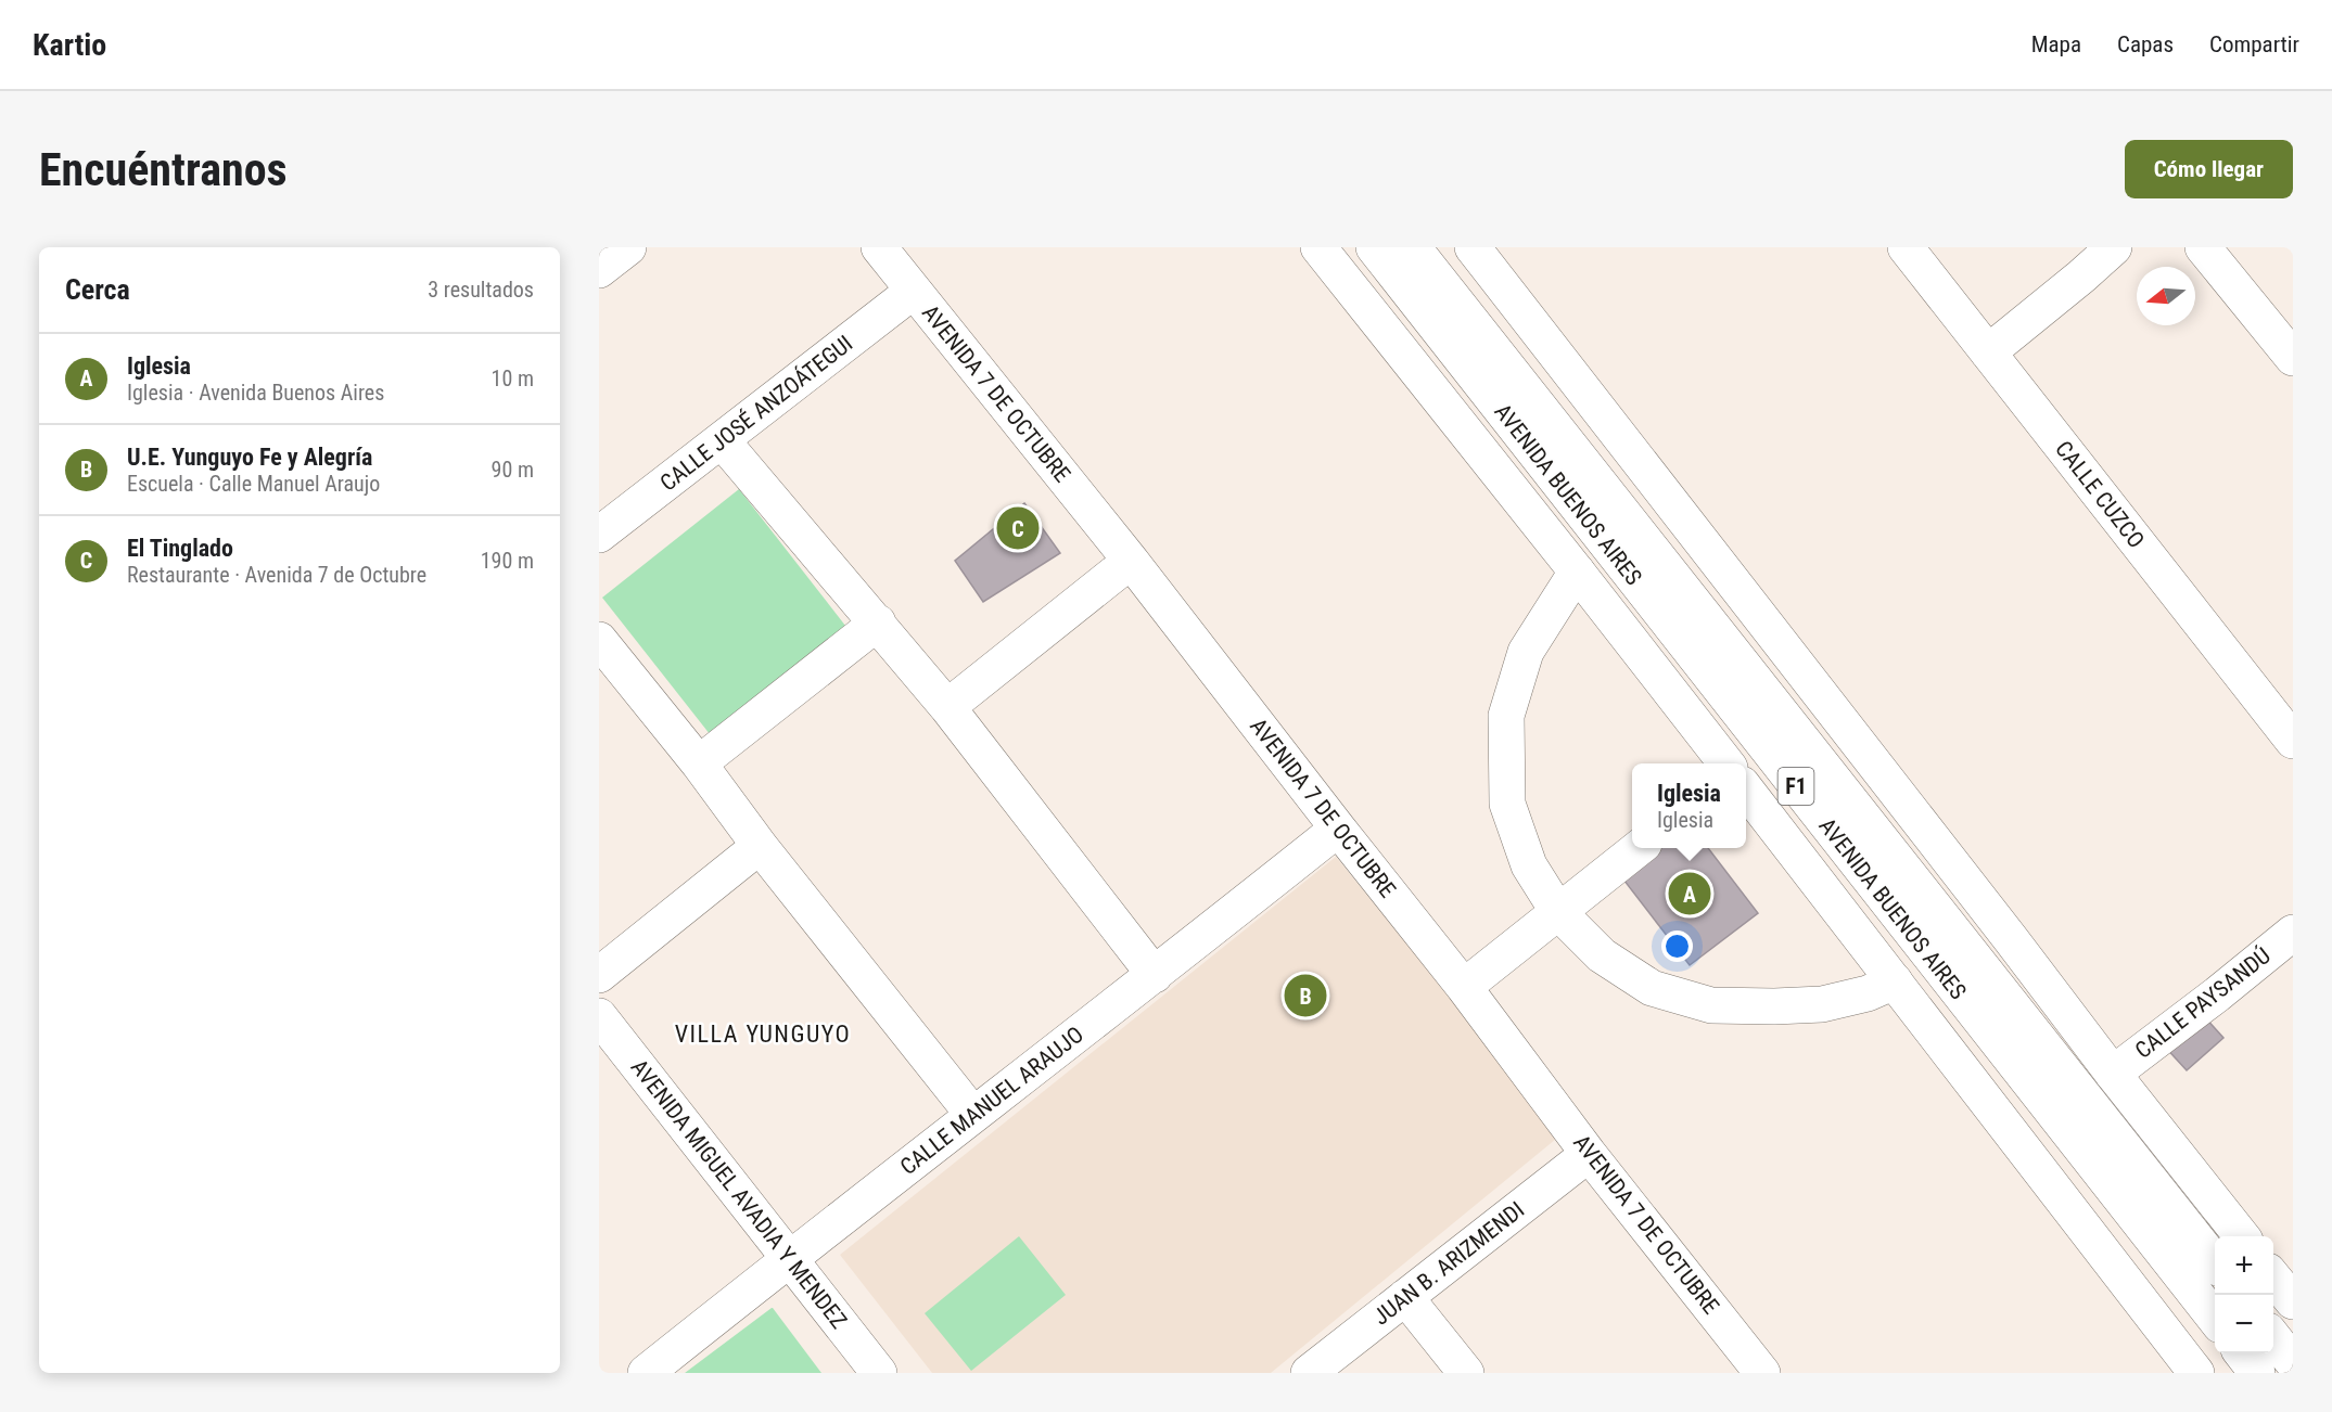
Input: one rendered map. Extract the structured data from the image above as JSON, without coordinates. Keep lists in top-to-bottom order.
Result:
{
  "streets": {
    "main road": [
      "AVENIDA 7 DE OCTUBRE",
      "CALLE JOSÉ ANZOÁTEGUI",
      "AVENIDA BUENOS AIRES",
      "CALLE CUZCO",
      "F1",
      "CALLE PAYSANDÚ",
      "CALLE MANUEL ARAUJO",
      "AVENIDA MIGUEL AVADIA Y MENDEZ",
      "JUAN B. ARIZMENDI"
    ]
  },
  "crossings": [
    ["AVENIDA 7 DE OCTUBRE", "CALLE JOSÉ ANZOÁTEGUI"],
    ["AVENIDA 7 DE OCTUBRE", "CALLE MANUEL ARAUJO"],
    ["AVENIDA 7 DE OCTUBRE", "JUAN B. ARIZMENDI"],
    ["CALLE MANUEL ARAUJO", "AVENIDA MIGUEL AVADIA Y MENDEZ"]
  ],
  "districts": ["VILLA YUNGUYO"],
  "north": "left",
  "page": {
    "header": "Kartio",
    "nav": ["Mapa", "Capas", "Compartir"],
    "buttons": "Cómo llegar",
    "title": "Encuéntranos",
    "heading": ["Cerca", "3 resultados"],
    "list": [
      {
        "mark": "A",
        "name": "Iglesia",
        "note": "Iglesia · Avenida Buenos Aires",
        "value": "10 m"
      },
      {
        "mark": "B",
        "name": "U.E. Yunguyo Fe y Alegría",
        "note": "Escuela · Calle Manuel Araujo",
        "value": "90 m"
      },
      {
        "mark": "C",
        "name": "El Tinglado",
        "note": "Restaurante · Avenida 7 de Octubre",
        "value": "190 m"
      }
    ],
    "pins": ["C", "A", "B"],
    "popup": ["Iglesia", "Iglesia"],
    "map_buttons": ["+", "−"]
  }
}
